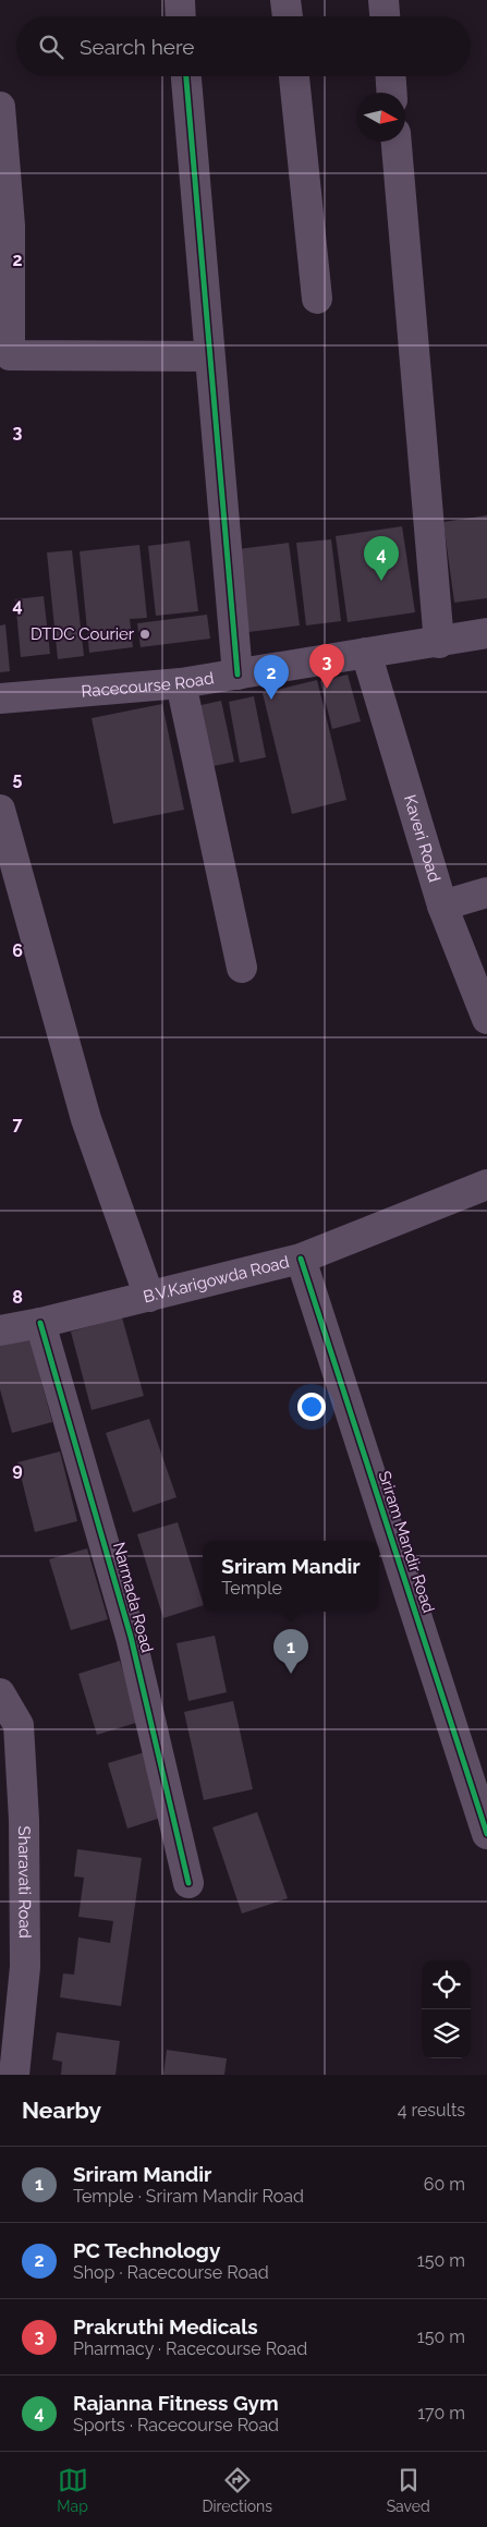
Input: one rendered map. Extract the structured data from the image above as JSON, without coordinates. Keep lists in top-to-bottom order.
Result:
{
  "streets": {
    "street": [
      "Racecourse Road",
      "Kaveri Road",
      "B.V.Karigowda Road",
      "Sriram Mandir Road",
      "Narmada Road",
      "Sharavati Road"
    ]
  },
  "crossings": [
    ["Racecourse Road", "Kaveri Road"],
    ["B.V.Karigowda Road", "Sriram Mandir Road"],
    ["B.V.Karigowda Road", "Narmada Road"]
  ],
  "places": ["DTDC Courier"],
  "north": "right",
  "page": {
    "search": "Search here",
    "pins": [
      "4",
      "3",
      "2",
      "1"
    ],
    "popup": ["Sriram Mandir", "Temple"],
    "heading": ["Nearby", "4 results"],
    "list": [
      {
        "mark": "1",
        "name": "Sriram Mandir",
        "note": "Temple · Sriram Mandir Road",
        "value": "60 m"
      },
      {
        "mark": "2",
        "name": "PC Technology",
        "note": "Shop · Racecourse Road",
        "value": "150 m"
      },
      {
        "mark": "3",
        "name": "Prakruthi Medicals",
        "note": "Pharmacy · Racecourse Road",
        "value": "150 m"
      },
      {
        "mark": "4",
        "name": "Rajanna Fitness Gym",
        "note": "Sports · Racecourse Road",
        "value": "170 m"
      }
    ],
    "nav": ["Map", "Directions", "Saved"]
  },
  "grid": {
    "rows": [
      "2",
      "3",
      "4",
      "5",
      "6",
      "7",
      "8",
      "9"
    ]
  }
}
